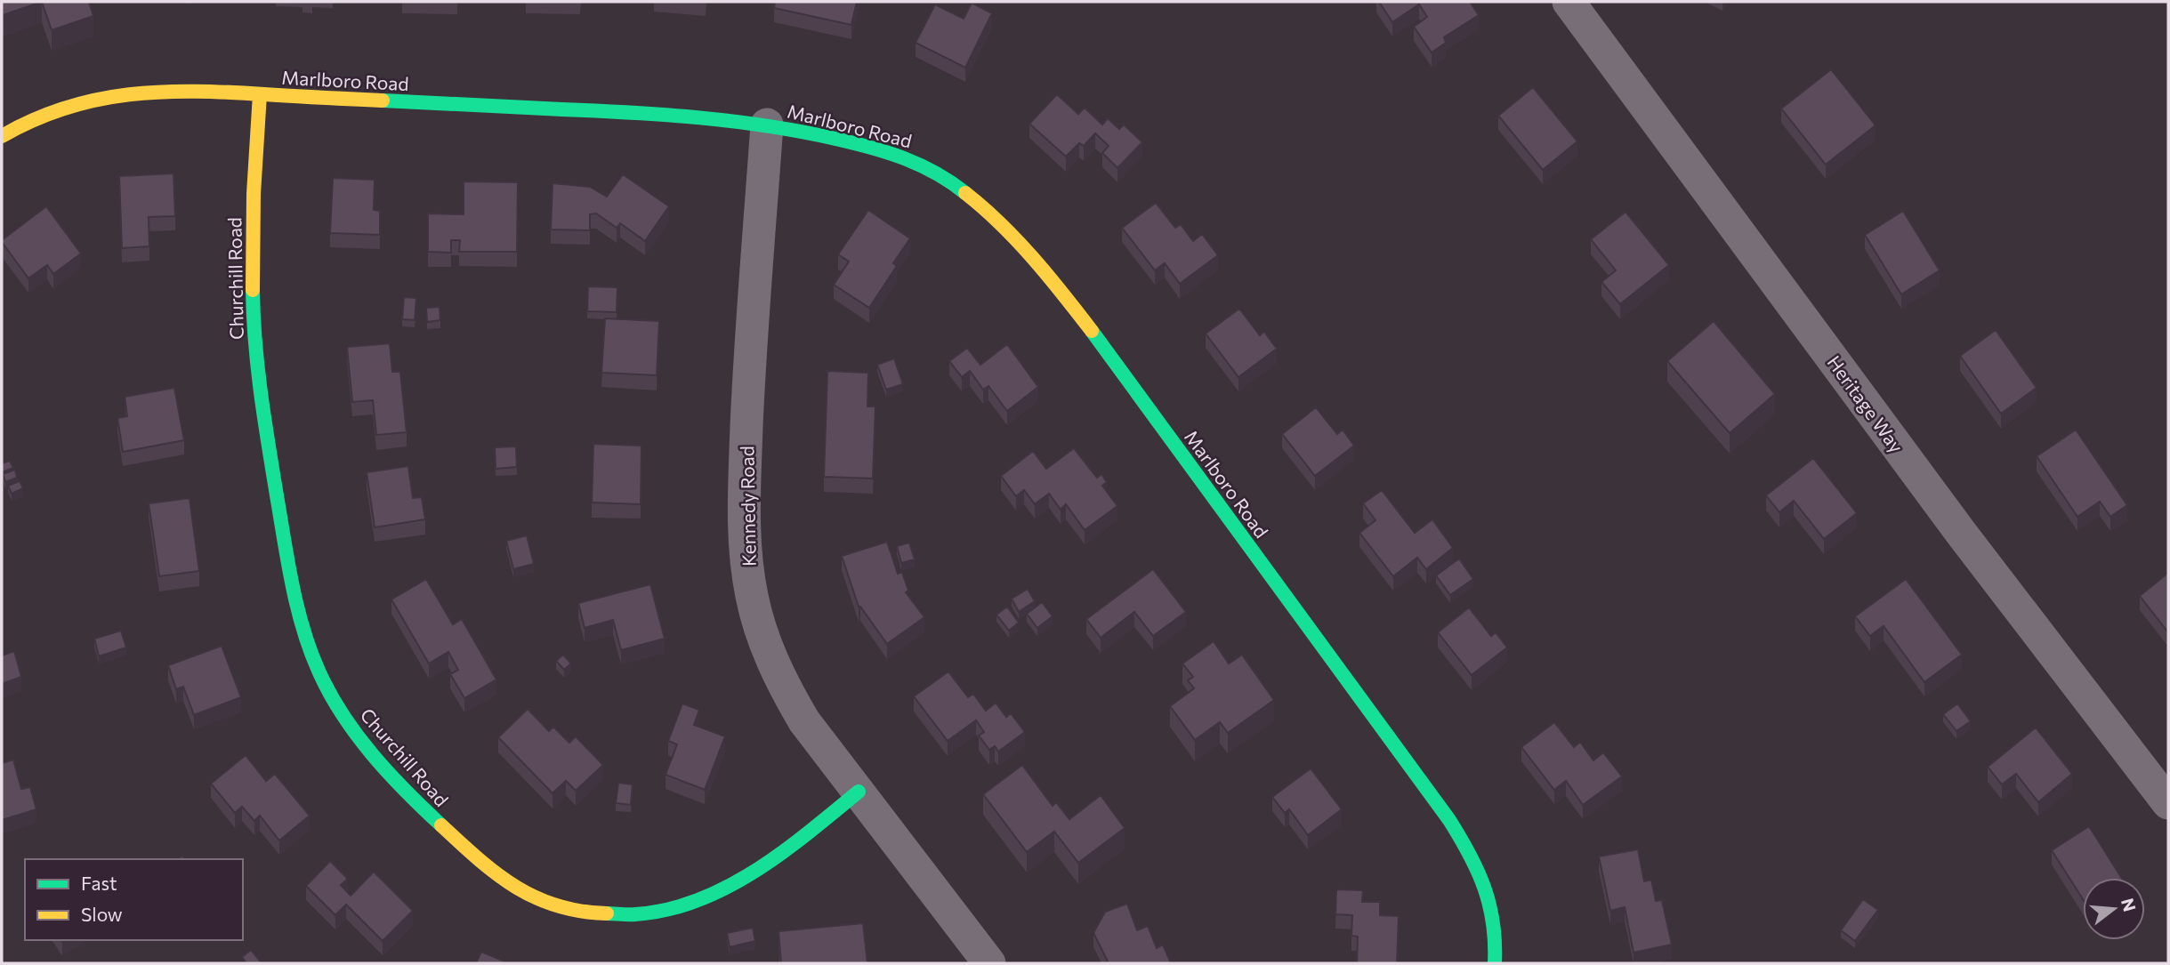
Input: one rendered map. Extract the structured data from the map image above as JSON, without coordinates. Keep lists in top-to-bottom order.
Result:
{
  "streets": {
    "street": [
      "Marlboro Road",
      "Churchill Road",
      "Heritage Way",
      "Kennedy Road"
    ]
  },
  "crossings": [
    ["Marlboro Road", "Churchill Road"],
    ["Marlboro Road", "Kennedy Road"],
    ["Churchill Road", "Kennedy Road"]
  ],
  "legend": ["Fast", "Slow"],
  "north": "right"
}
